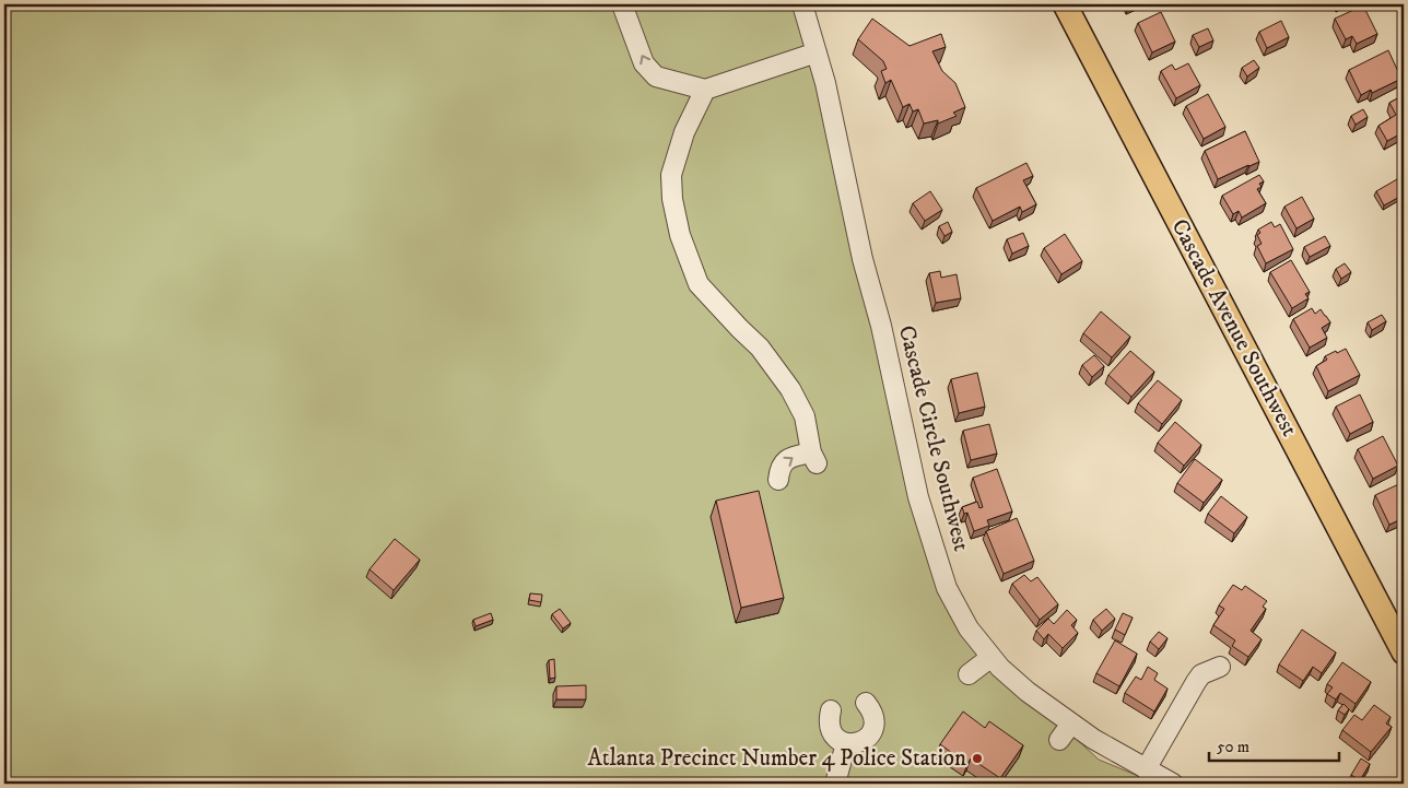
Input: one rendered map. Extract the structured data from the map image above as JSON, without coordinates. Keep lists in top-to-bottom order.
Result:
{
  "streets": {
    "main road": ["Cascade Avenue Southwest"],
    "street": ["Cascade Circle Southwest"]
  },
  "places": ["Atlanta Precinct Number 4 Police Station"],
  "scale_bar": "50 m"
}
